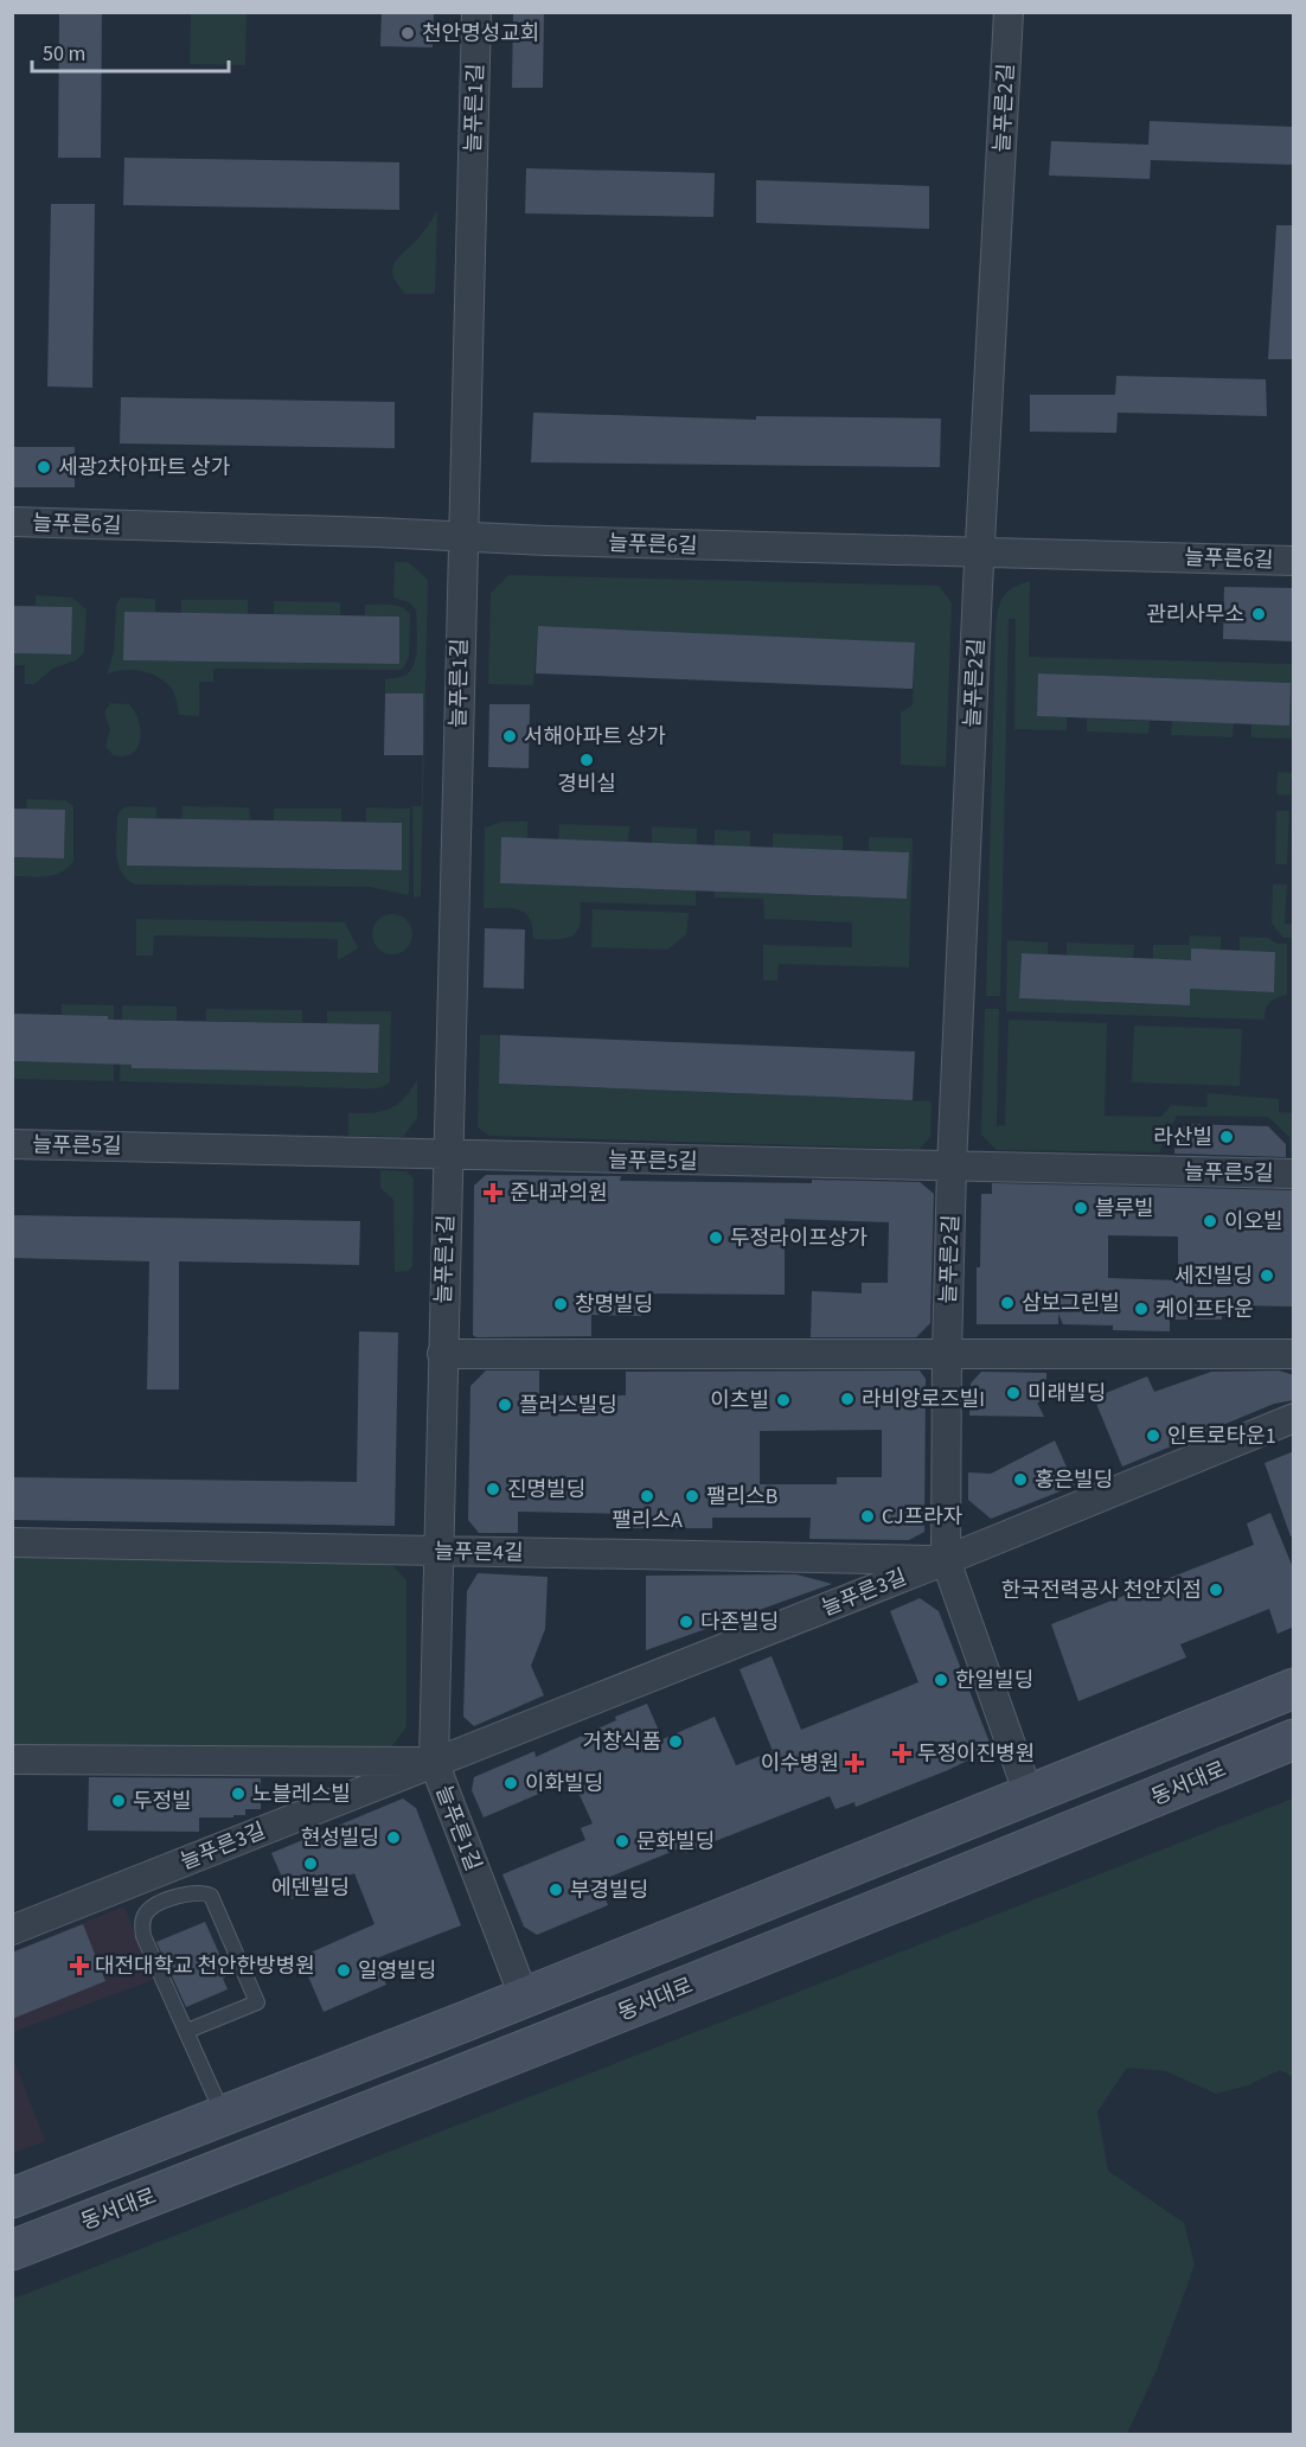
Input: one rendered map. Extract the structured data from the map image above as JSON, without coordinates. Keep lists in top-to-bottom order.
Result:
{
  "streets": {
    "main road": ["동서대로"],
    "street": [
      "늘푸른1길",
      "늘푸른2길",
      "늘푸른6길",
      "늘푸른5길",
      "늘푸른4길",
      "늘푸른3길"
    ]
  },
  "crossings": [
    ["늘푸른1길", "늘푸른6길"],
    ["늘푸른1길", "늘푸른5길"],
    ["늘푸른1길", "늘푸른4길"],
    ["늘푸른1길", "늘푸른3길"],
    ["늘푸른2길", "늘푸른6길"],
    ["늘푸른2길", "늘푸른5길"],
    ["늘푸른2길", "늘푸른4길"],
    ["늘푸른2길", "늘푸른3길"],
    ["늘푸른4길", "늘푸른3길"]
  ],
  "places": {
    "other": [
      "천안명성교회",
      "세광2차아파트 상가",
      "관리사무소",
      "서해아파트 상가",
      "경비실",
      "라산빌",
      "블루빌",
      "이오빌",
      "두정라이프상가",
      "세진빌딩",
      "삼보그린빌",
      "창명빌딩",
      "케이프타운",
      "미래빌딩",
      "라비앙로즈빌I",
      "이츠빌",
      "플러스빌딩",
      "인트로타운1",
      "홍은빌딩",
      "진명빌딩",
      "팰리스A",
      "팰리스B",
      "CJ프라자",
      "한국전력공사 천안지점",
      "다존빌딩",
      "한일빌딩",
      "거창식품",
      "이화빌딩",
      "노블레스빌",
      "두정빌",
      "현성빌딩",
      "문화빌딩",
      "에덴빌딩",
      "부경빌딩",
      "일영빌딩"
    ],
    "health": [
      "준내과의원",
      "두정이진병원",
      "이수병원",
      "대전대학교 천안한방병원"
    ]
  },
  "scale_bar": "50 m"
}
